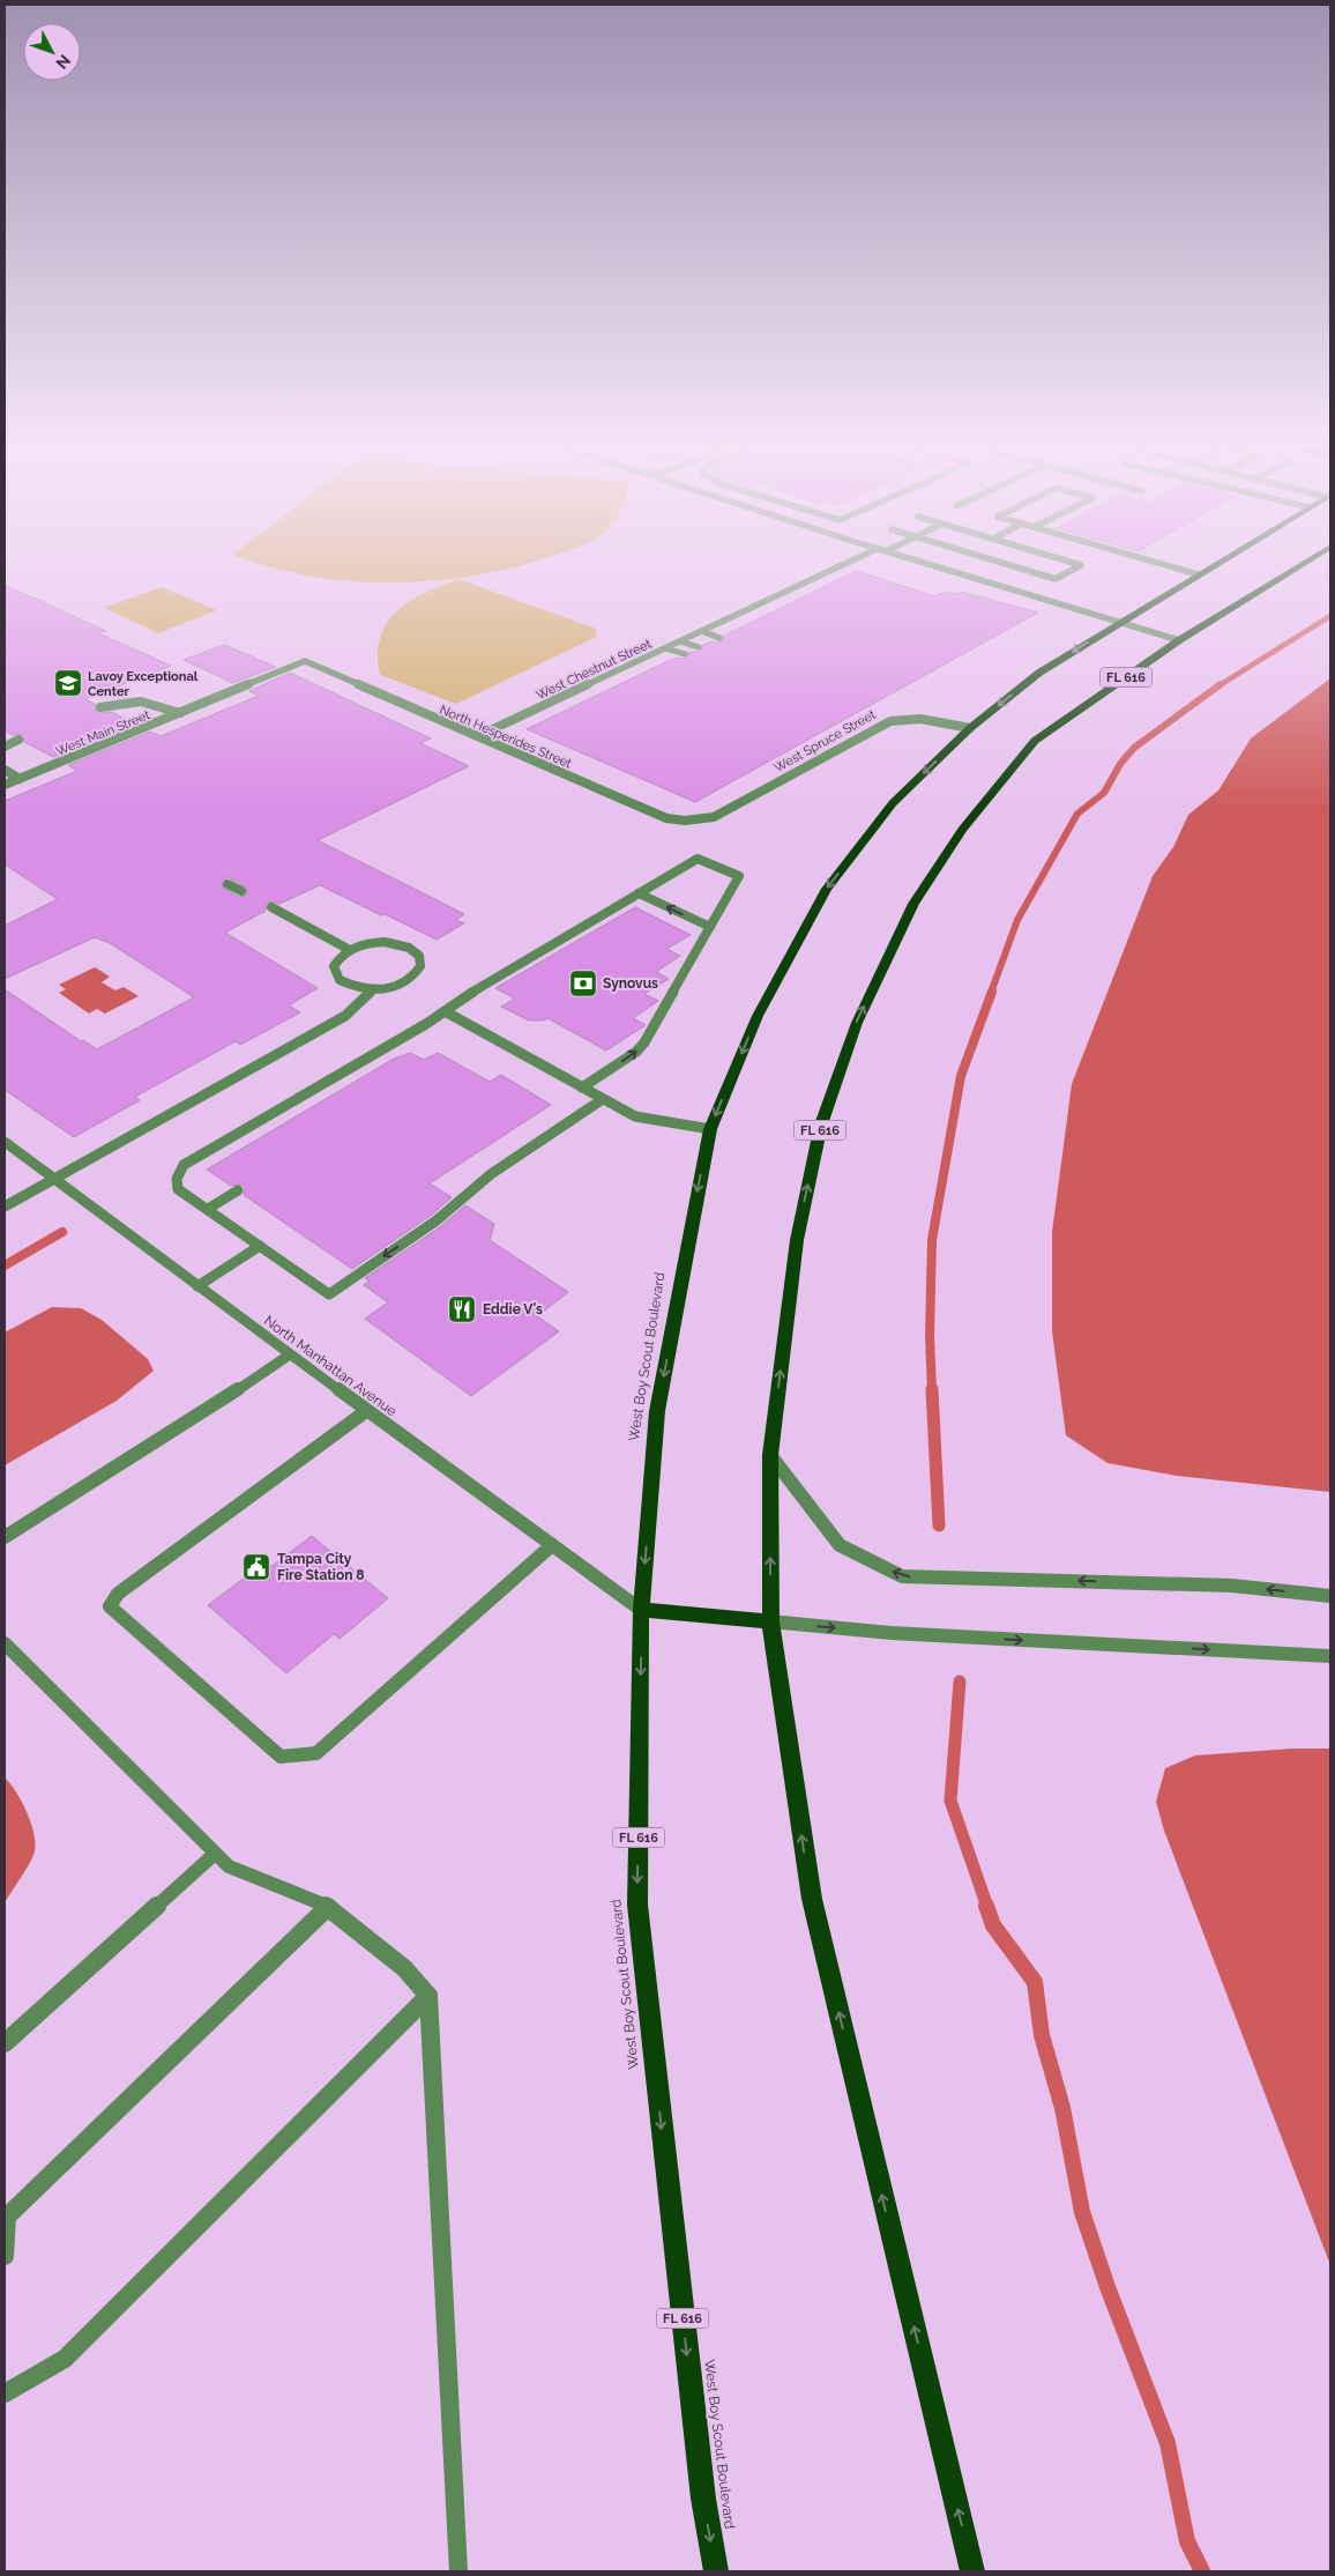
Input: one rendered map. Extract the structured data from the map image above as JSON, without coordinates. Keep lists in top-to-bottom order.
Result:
{
  "streets": {
    "main road": ["FL 616", "West Boy Scout Boulevard"],
    "street": [
      "West Chestnut Street",
      "West Main Street",
      "North Hesperides Street",
      "West Spruce Street",
      "North Manhattan Avenue"
    ]
  },
  "crossings": [
    ["West Chestnut Street", "North Hesperides Street"],
    ["West Main Street", "North Hesperides Street"],
    ["North Hesperides Street", "West Spruce Street"],
    ["West Spruce Street", "West Boy Scout Boulevard"],
    ["West Boy Scout Boulevard", "North Manhattan Avenue"]
  ],
  "places": {
    "school or university": ["Lavoy Exceptional Center"],
    "bank": ["Synovus"],
    "restaurant": ["Eddie V's"],
    "public building": ["Tampa City Fire Station 8"]
  },
  "north": "bottom right"
}
